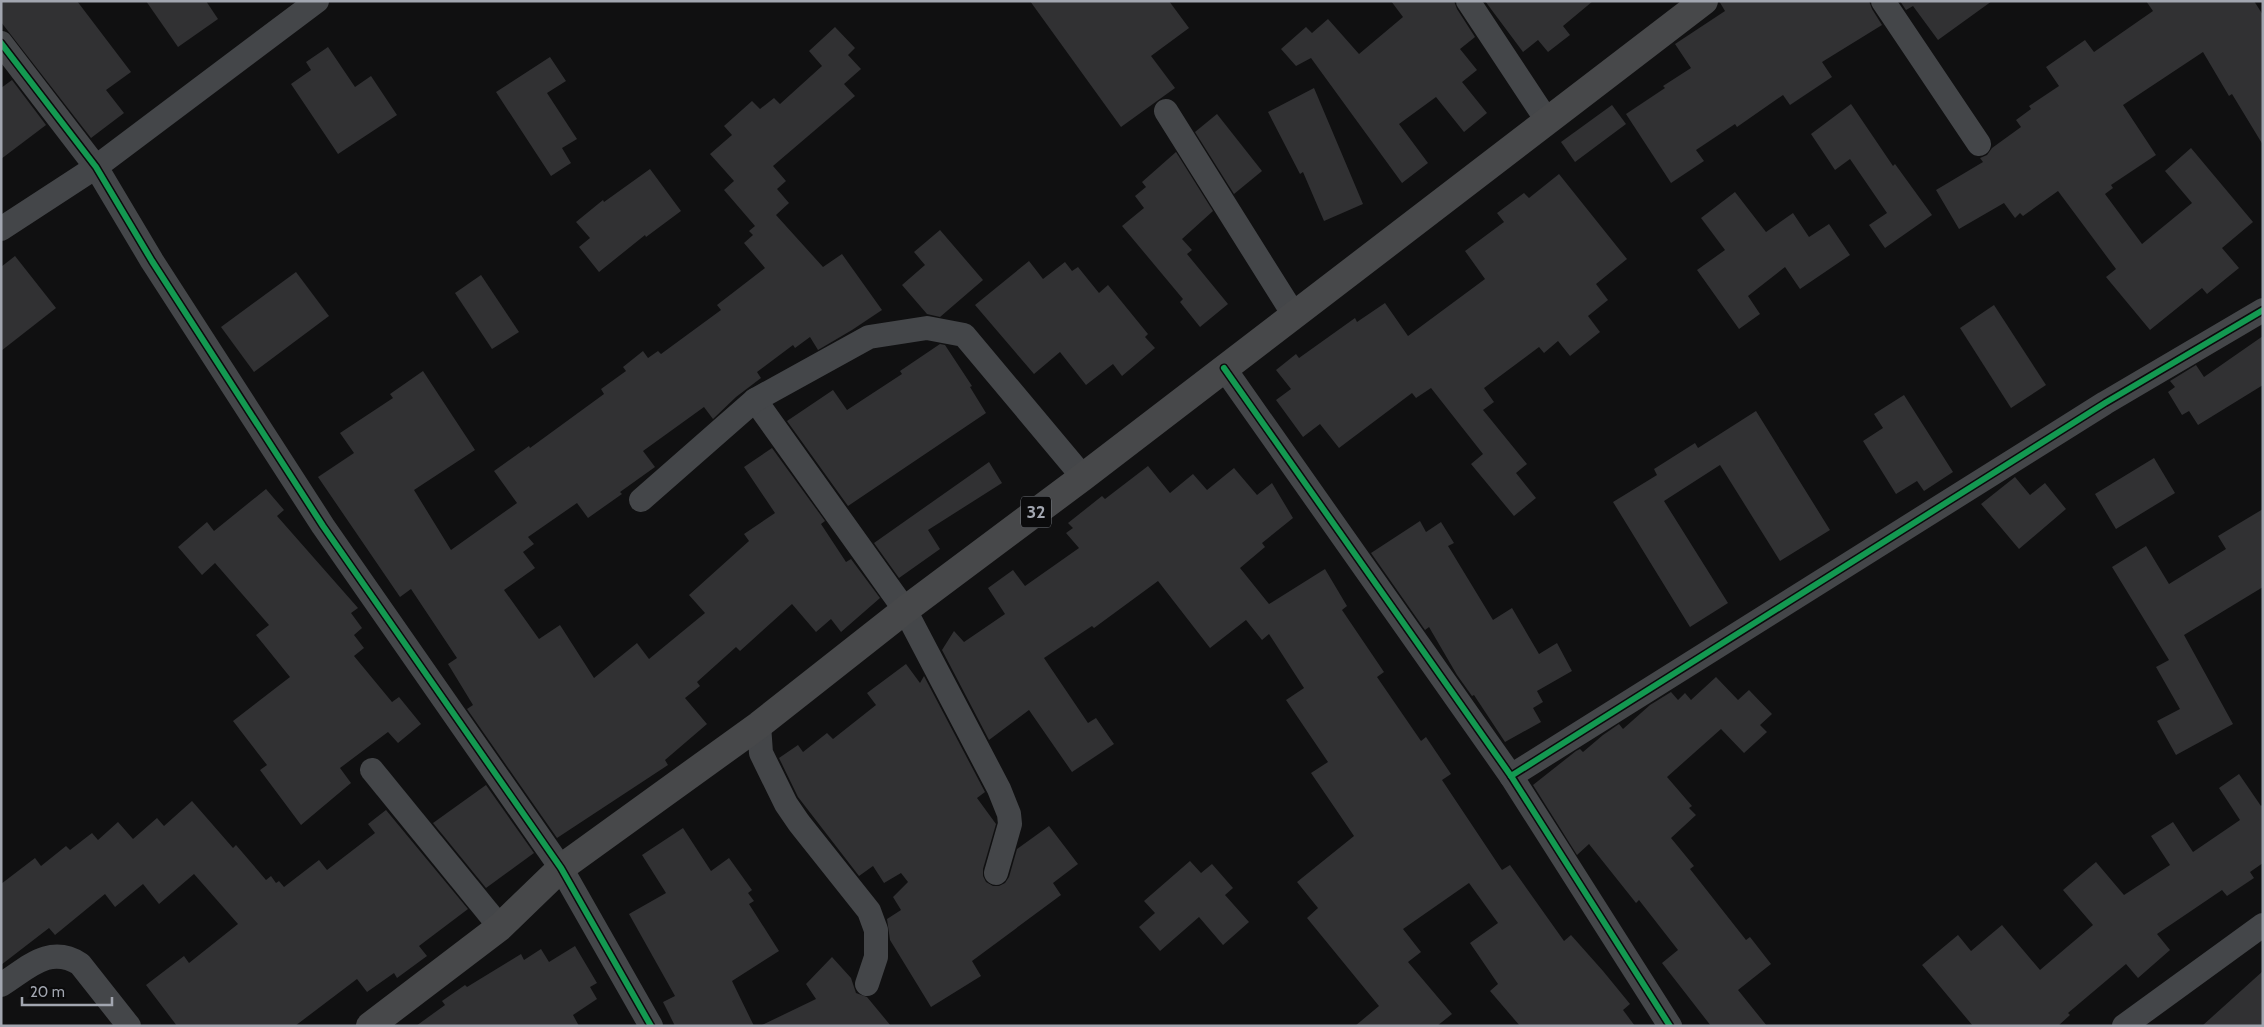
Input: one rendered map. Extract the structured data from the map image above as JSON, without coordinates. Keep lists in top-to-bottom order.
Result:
{
  "streets": {
    "highway": ["32"]
  },
  "scale_bar": "20 m"
}
